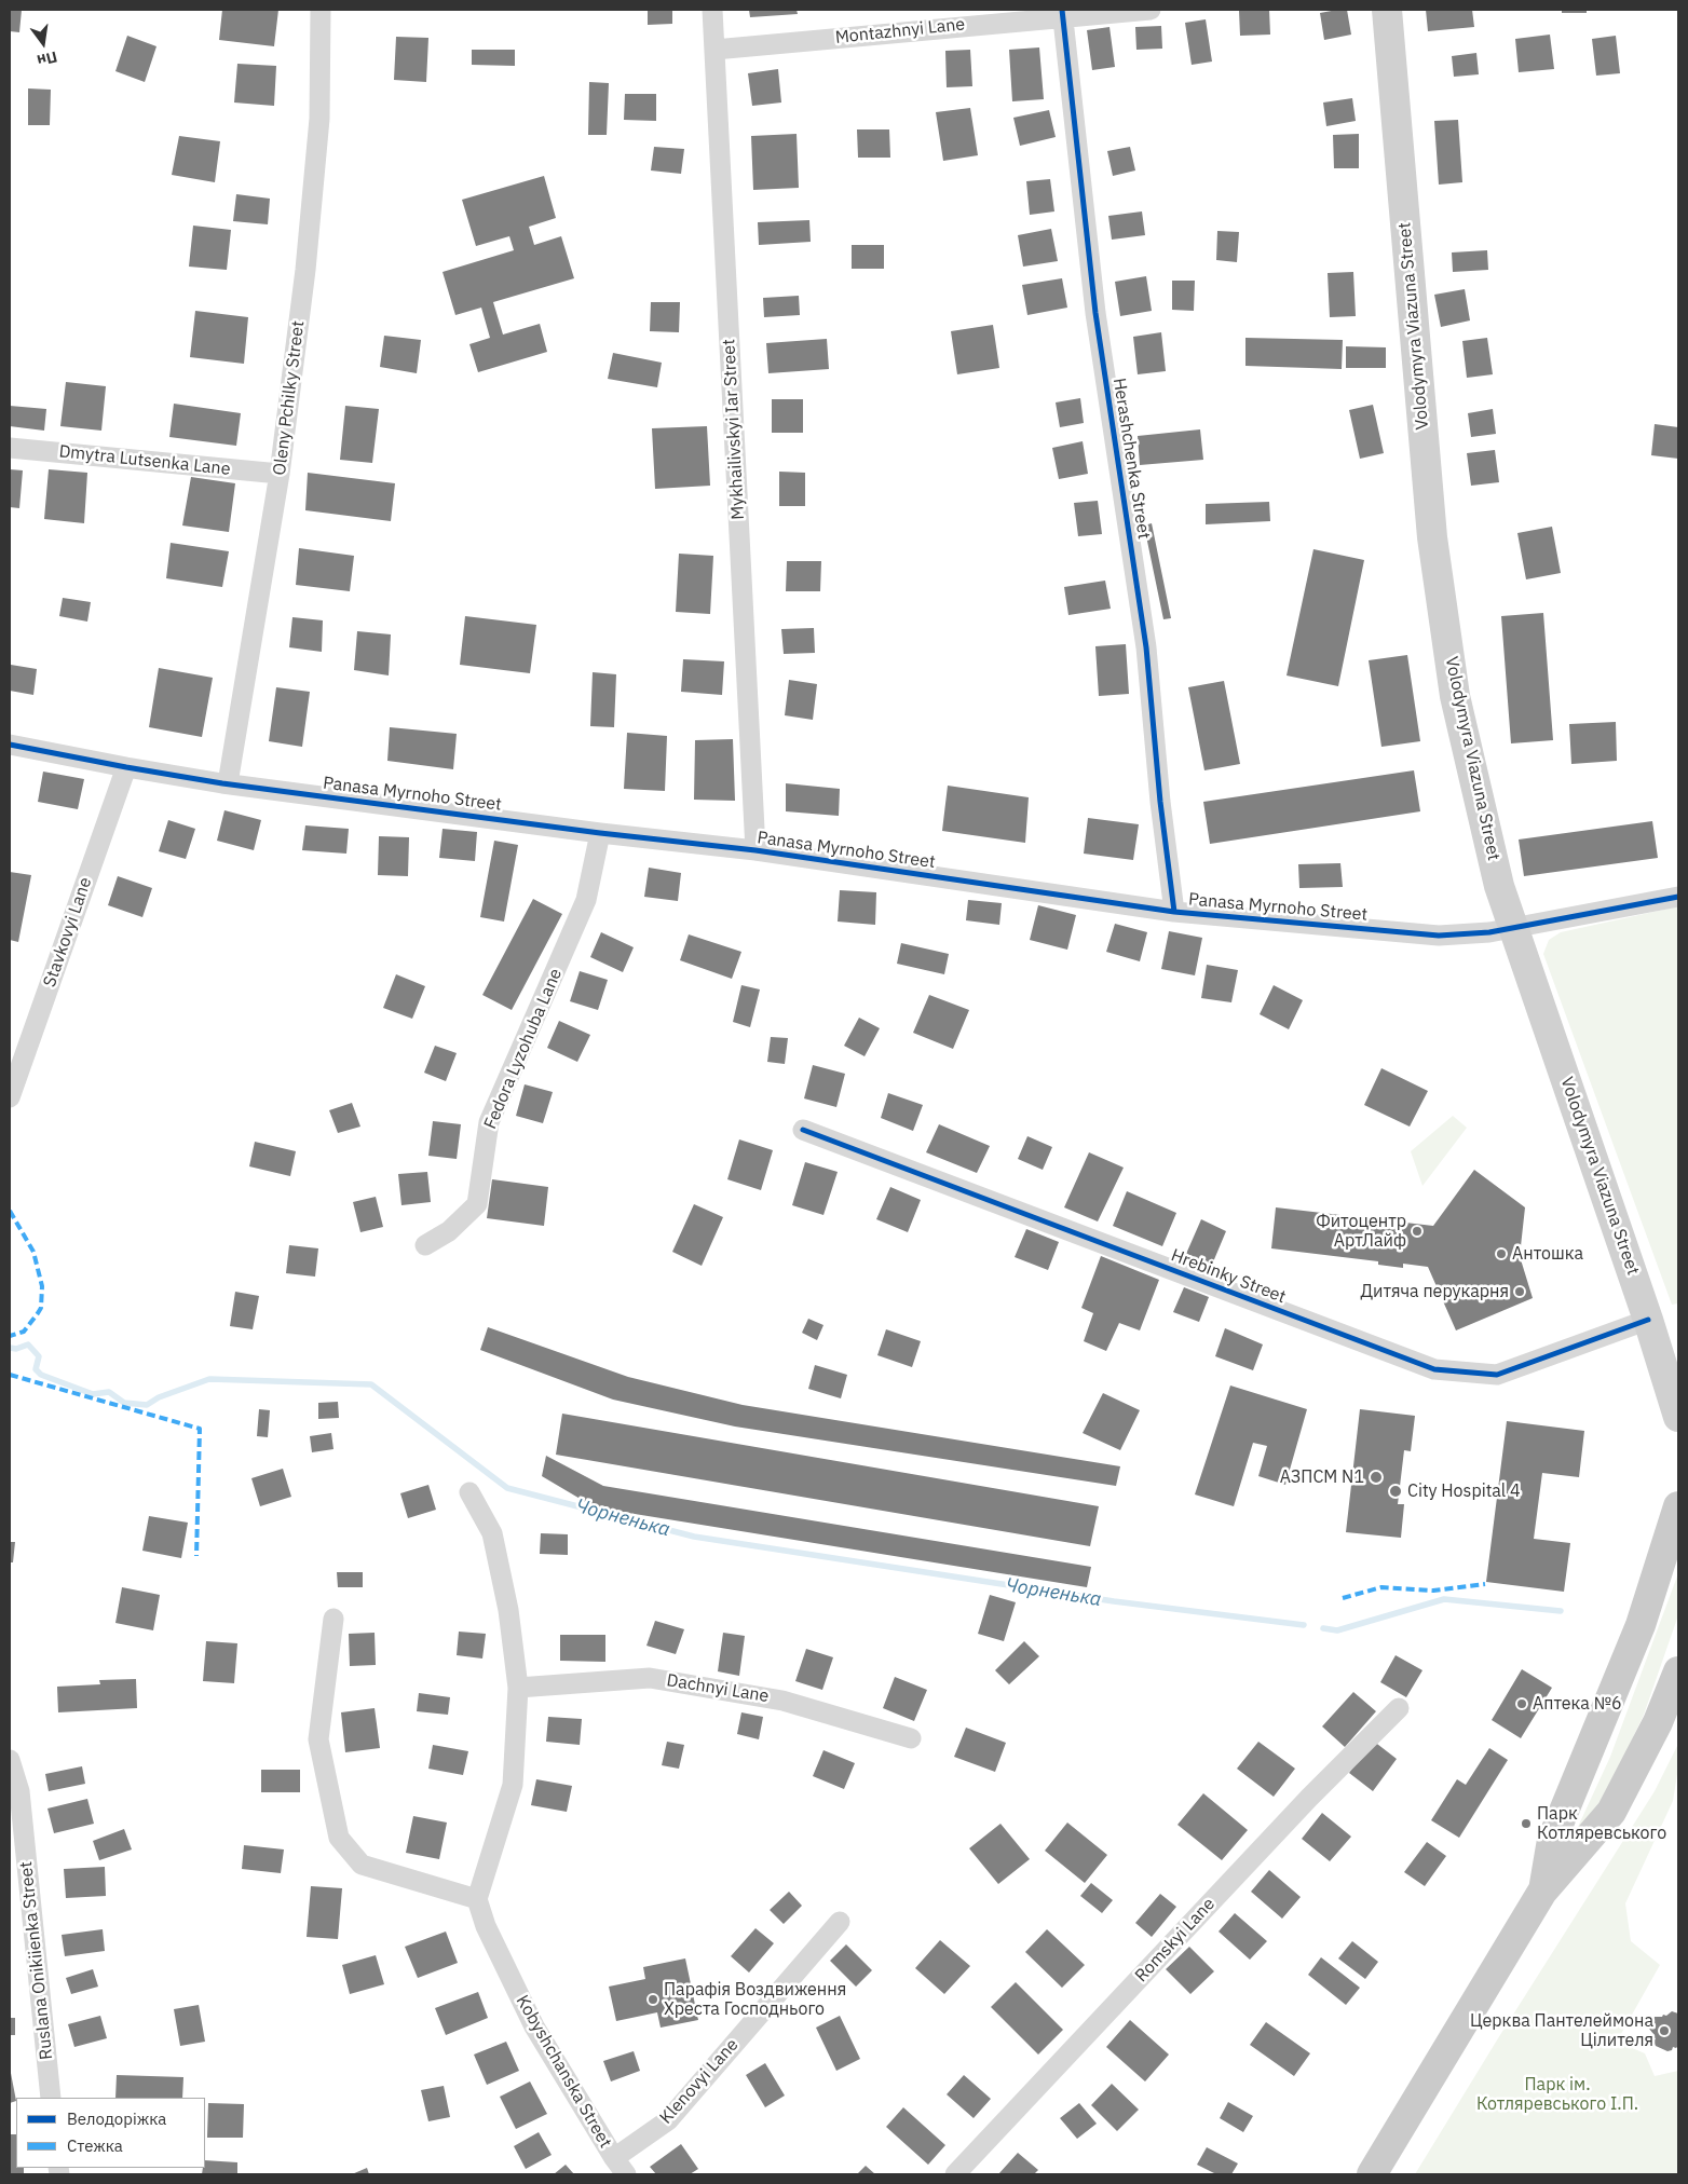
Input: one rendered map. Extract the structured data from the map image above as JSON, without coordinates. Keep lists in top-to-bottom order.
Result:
{
  "streets": {
    "main road": ["Volodymyra Viazuna Street"],
    "street": [
      "Montazhnyi Lane",
      "Oleny Pchilky Street",
      "Mykhailivskyi Iar Street",
      "Herashchenka Street",
      "Dmytra Lutsenka Lane",
      "Panasa Myrnoho Street",
      "Stavkovyi Lane",
      "Fedora Lyzohuba Lane",
      "Hrebinky Street",
      "Dachnyi Lane",
      "Romskyi Lane",
      "Ruslana Onikiienka Street",
      "Kobyshchanska Street",
      "Klenovyi Lane"
    ]
  },
  "crossings": [
    ["Montazhnyi Lane", "Mykhailivskyi Iar Street"],
    ["Montazhnyi Lane", "Herashchenka Street"],
    ["Volodymyra Viazuna Street", "Panasa Myrnoho Street"],
    ["Volodymyra Viazuna Street", "Hrebinky Street"],
    ["Oleny Pchilky Street", "Dmytra Lutsenka Lane"],
    ["Oleny Pchilky Street", "Panasa Myrnoho Street"],
    ["Mykhailivskyi Iar Street", "Panasa Myrnoho Street"],
    ["Herashchenka Street", "Panasa Myrnoho Street"],
    ["Panasa Myrnoho Street", "Stavkovyi Lane"],
    ["Panasa Myrnoho Street", "Fedora Lyzohuba Lane"],
    ["Kobyshchanska Street", "Klenovyi Lane"]
  ],
  "water": ["Чорненька"],
  "parks": ["Парк ім. Котляревського І.П."],
  "places": [
    "Фитоцентр АртЛайф",
    "Антошка",
    "Дитяча перукарня",
    "АЗПСМ N1",
    "City Hospital 4",
    "Аптека №6",
    "Парк Котляревського",
    "Парафія Воздвиження Хреста Господнього",
    "Церква Пантелеймона Цілителя"
  ],
  "legend": ["Велодоріжка", "Стежка"],
  "north": "bottom"
}
